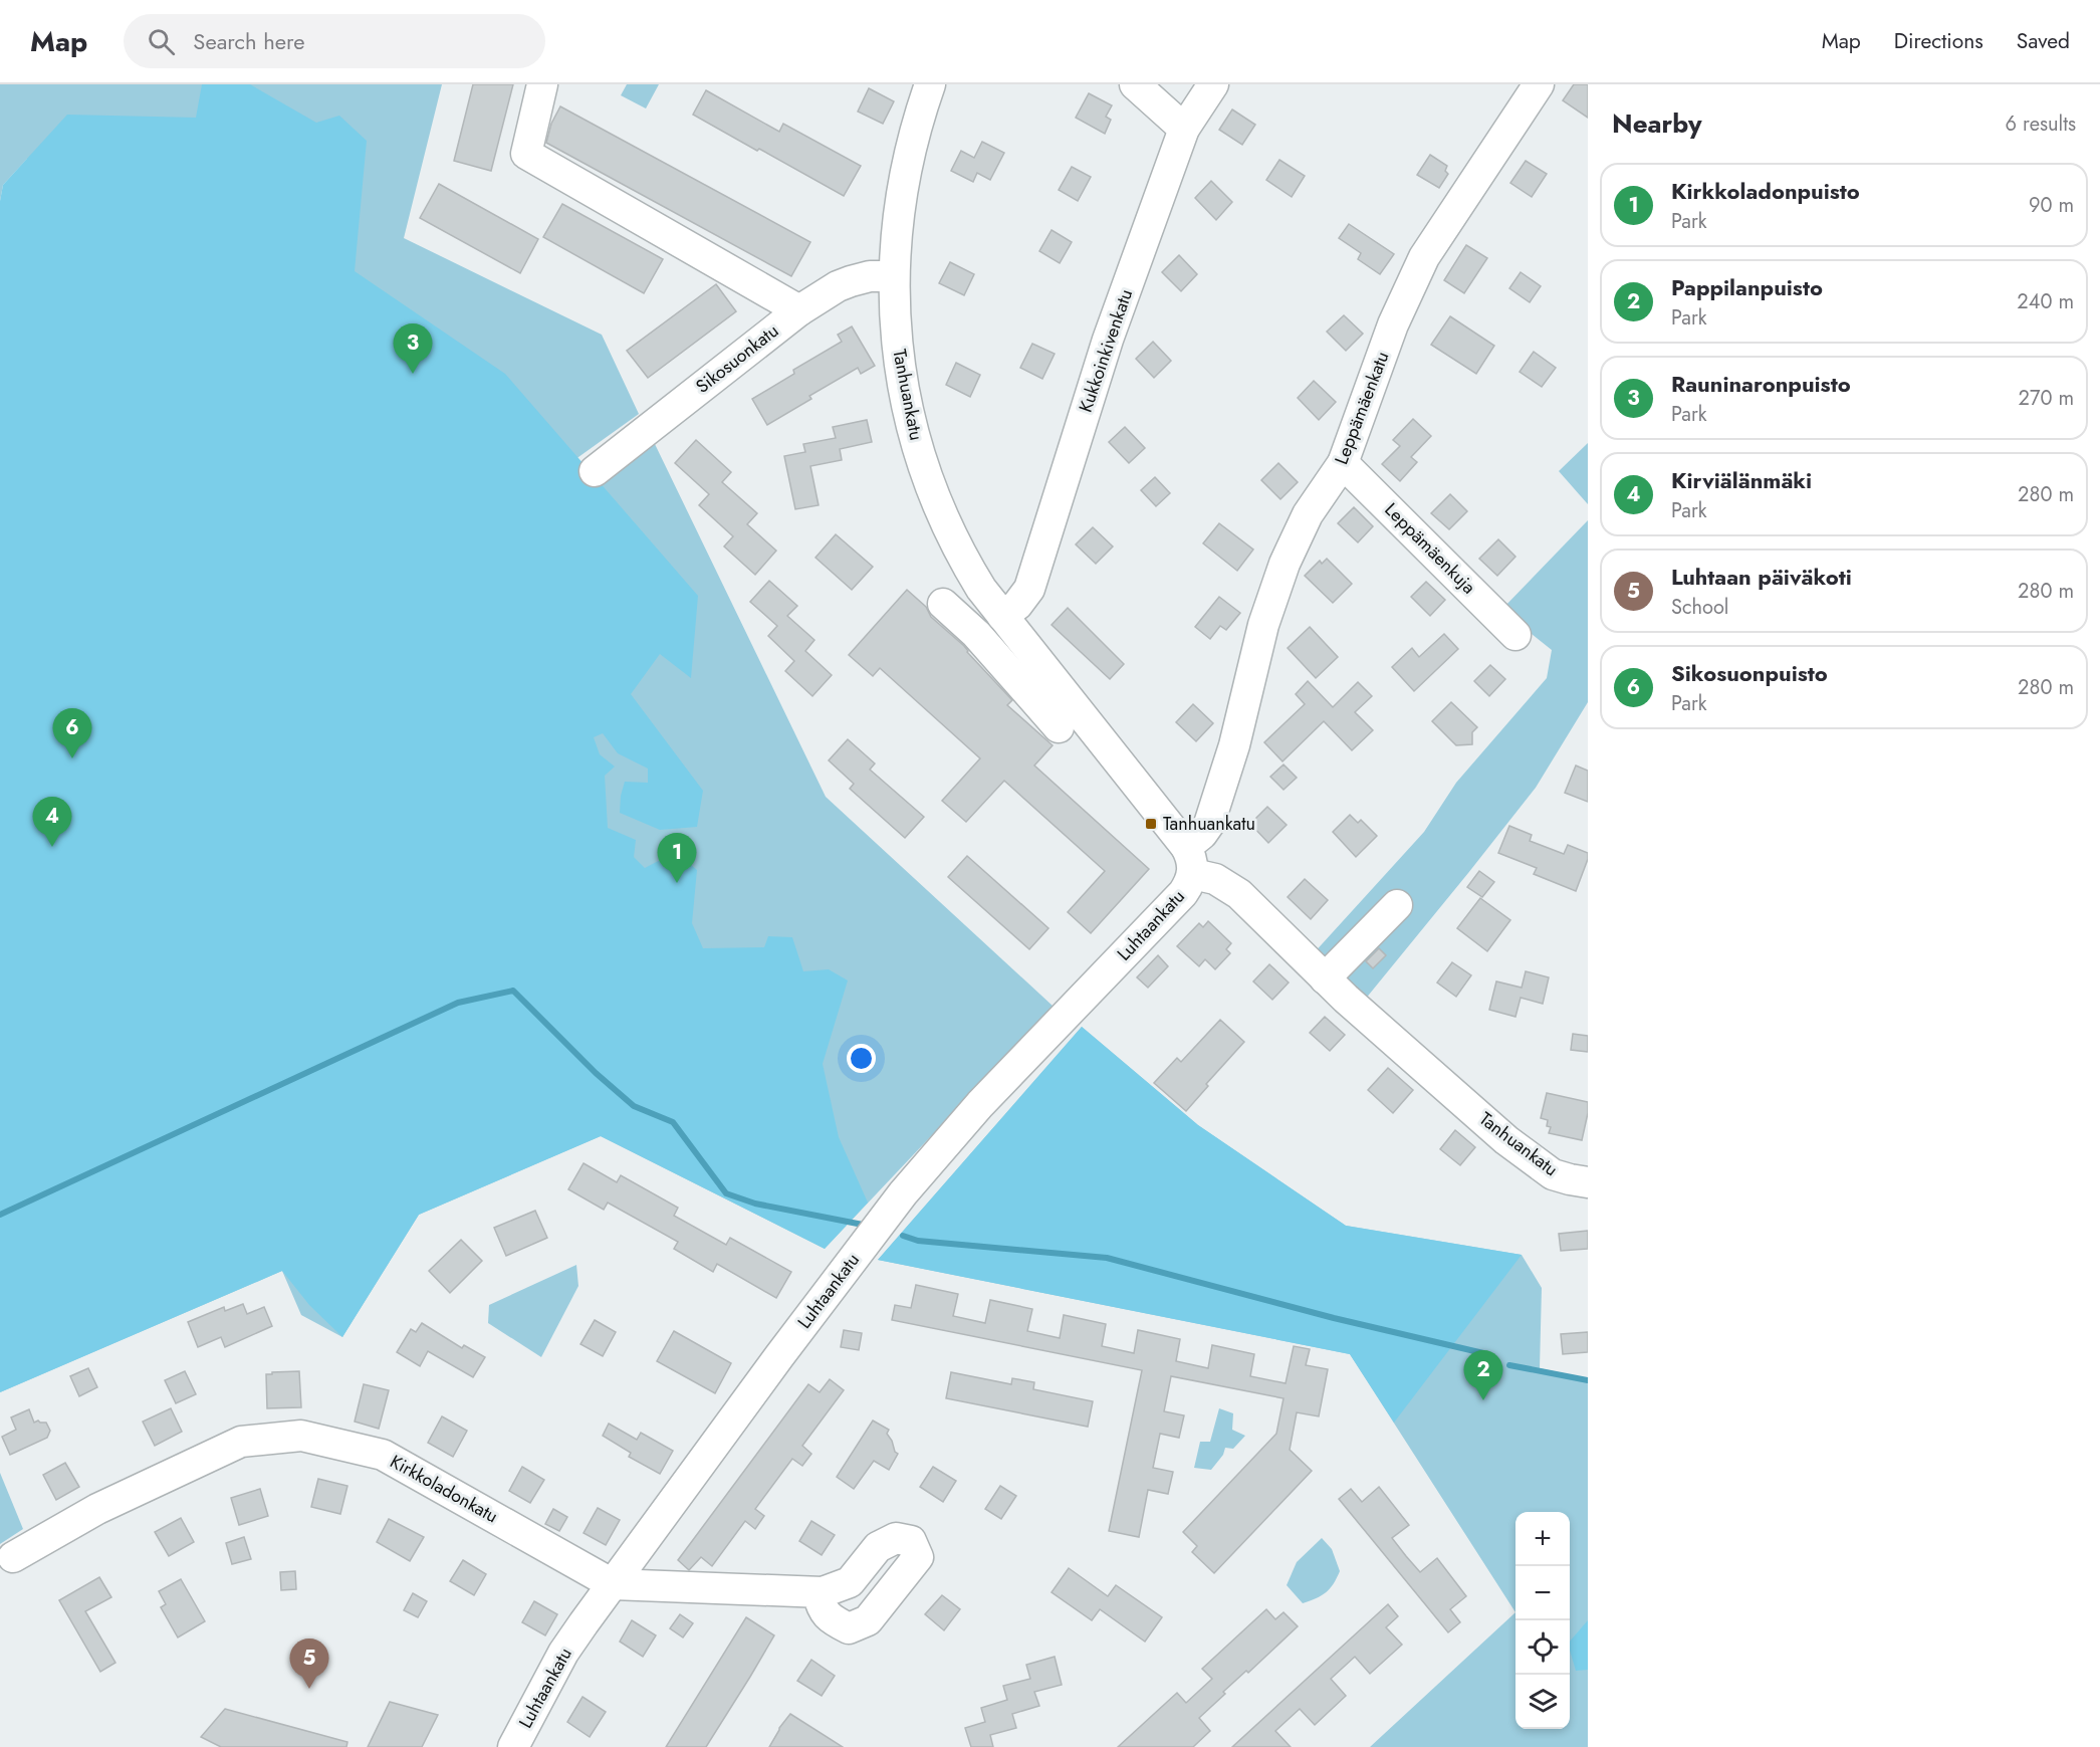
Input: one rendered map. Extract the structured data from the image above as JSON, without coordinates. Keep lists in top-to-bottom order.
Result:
{
  "streets": {
    "street": [
      "Kukkoinkivenkatu",
      "Sikosuonkatu",
      "Tanhuankatu",
      "Leppämäenkatu",
      "Leppämäenkuja",
      "Luhtaankatu",
      "Kirkkoladonkatu"
    ]
  },
  "crossings": [
    ["Kukkoinkivenkatu", "Tanhuankatu"],
    ["Sikosuonkatu", "Tanhuankatu"],
    ["Tanhuankatu", "Leppämäenkatu"],
    ["Tanhuankatu", "Luhtaankatu"],
    ["Leppämäenkatu", "Leppämäenkuja"],
    ["Leppämäenkatu", "Luhtaankatu"],
    ["Luhtaankatu", "Kirkkoladonkatu"]
  ],
  "places": {
    "transit": ["Tanhuankatu"]
  },
  "page": {
    "header": "Map",
    "search": "Search here",
    "nav": ["Map", "Directions", "Saved"],
    "heading": ["Nearby", "6 results"],
    "list": [
      {
        "mark": "1",
        "name": "Kirkkoladonpuisto",
        "note": "Park",
        "value": "90 m"
      },
      {
        "mark": "2",
        "name": "Pappilanpuisto",
        "note": "Park",
        "value": "240 m"
      },
      {
        "mark": "3",
        "name": "Rauninaronpuisto",
        "note": "Park",
        "value": "270 m"
      },
      {
        "mark": "4",
        "name": "Kirviälänmäki",
        "note": "Park",
        "value": "280 m"
      },
      {
        "mark": "5",
        "name": "Luhtaan päiväkoti",
        "note": "School",
        "value": "280 m"
      },
      {
        "mark": "6",
        "name": "Sikosuonpuisto",
        "note": "Park",
        "value": "280 m"
      }
    ],
    "pins": [
      "3",
      "6",
      "4",
      "1",
      "2",
      "5"
    ],
    "map_buttons": ["+", "−"]
  }
}
